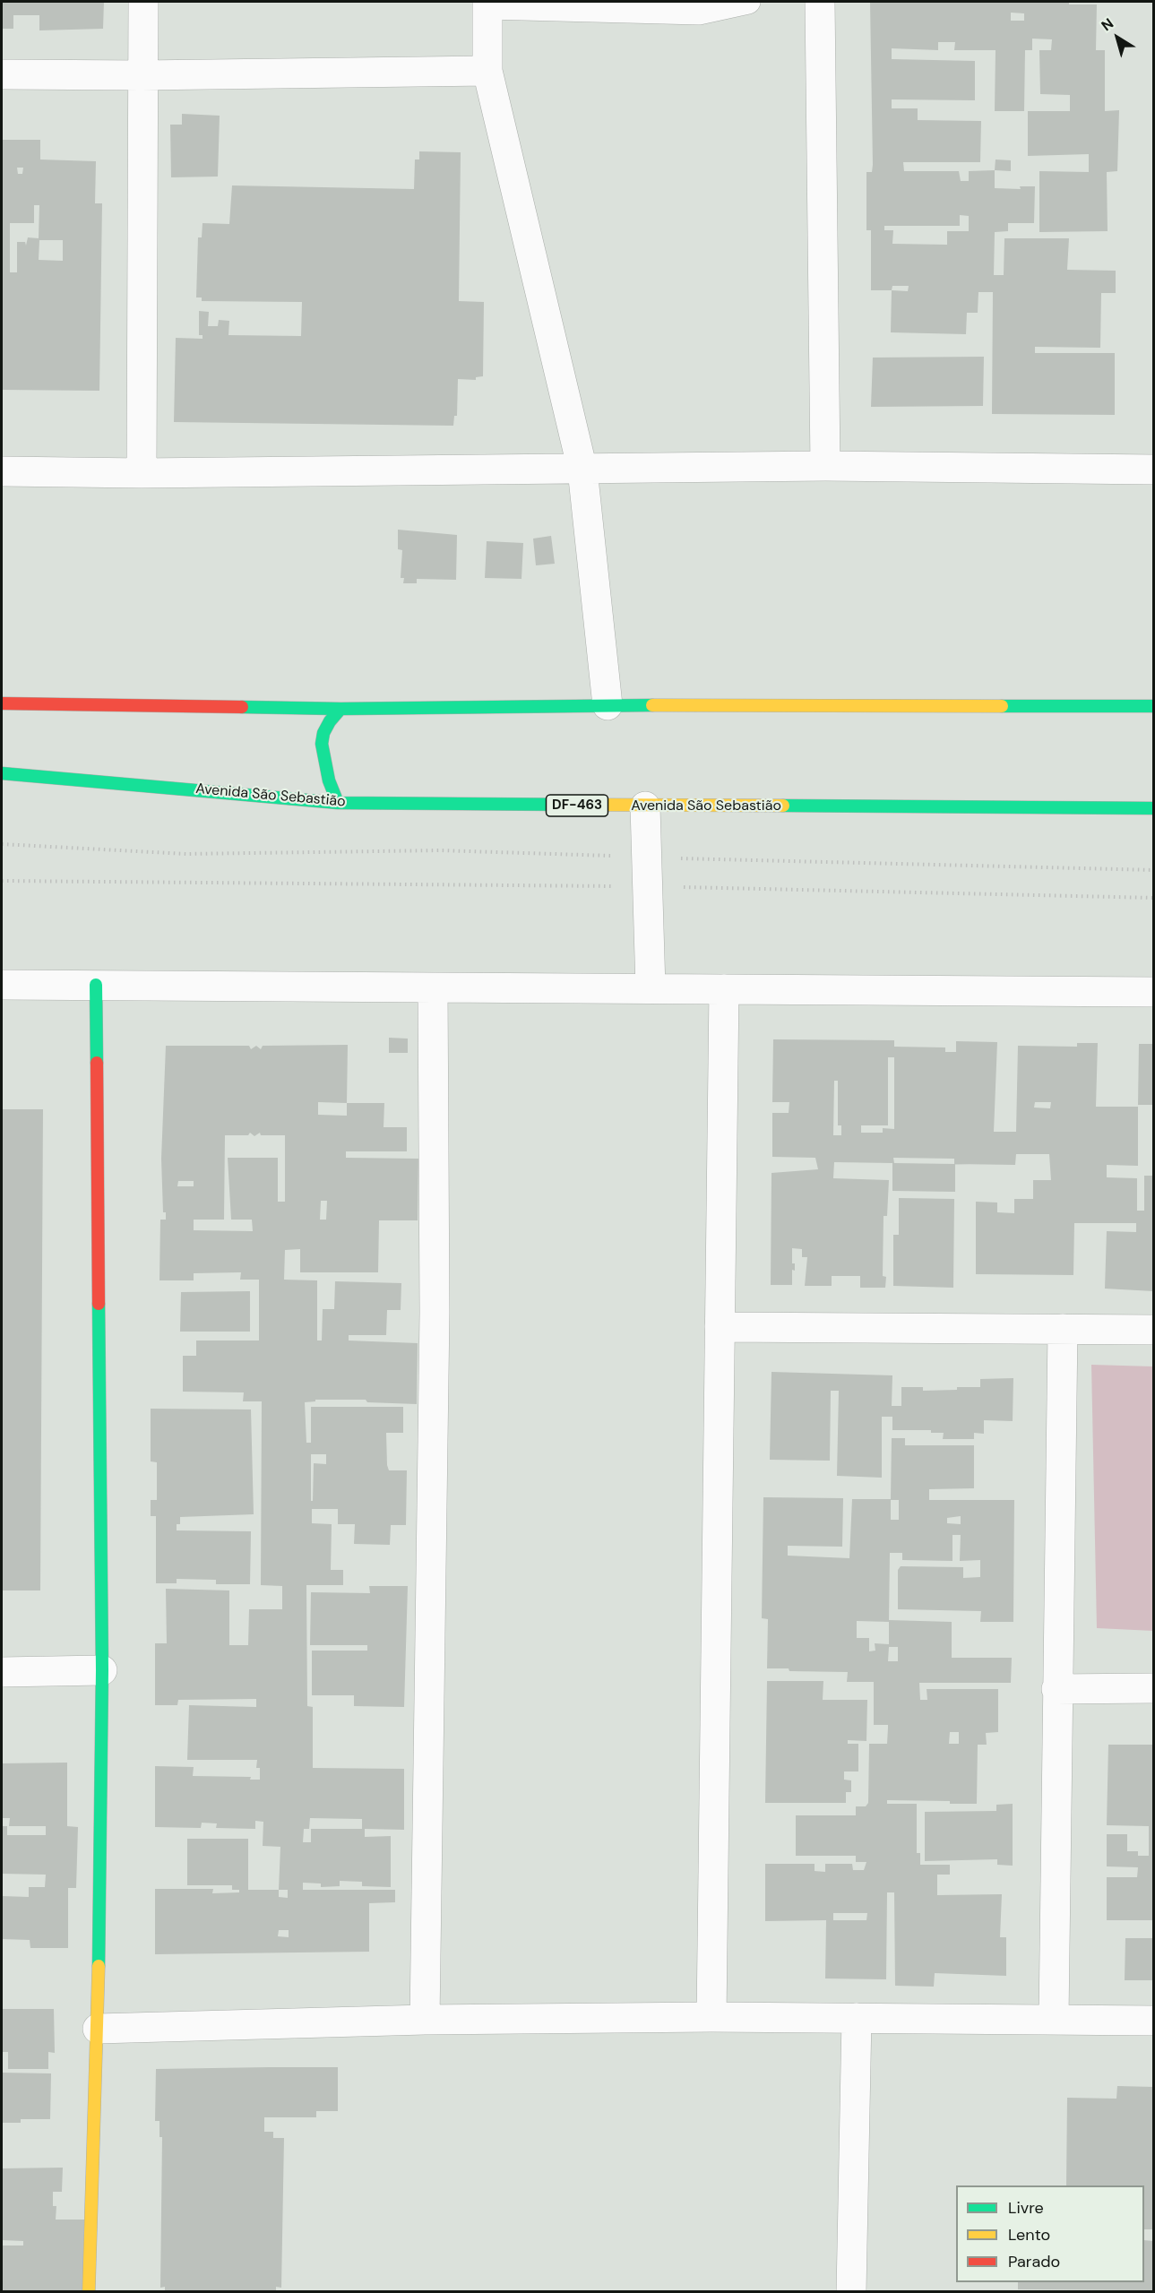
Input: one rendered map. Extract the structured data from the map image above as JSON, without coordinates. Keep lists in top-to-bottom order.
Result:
{
  "streets": {
    "main road": ["Avenida São Sebastião", "DF-463"]
  },
  "legend": ["Livre", "Lento", "Parado"],
  "north": "top left"
}
